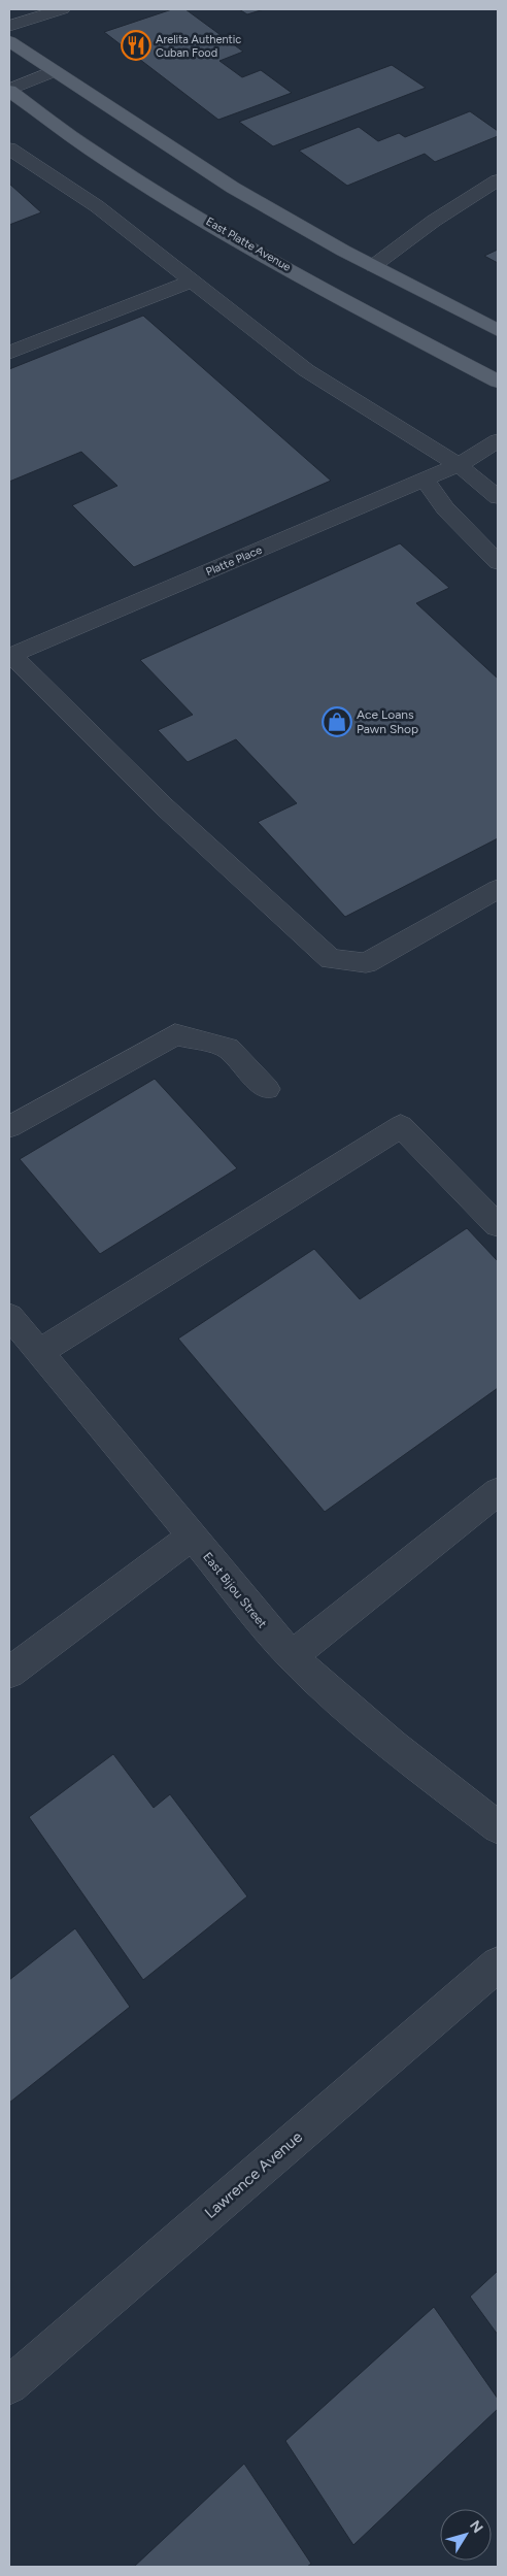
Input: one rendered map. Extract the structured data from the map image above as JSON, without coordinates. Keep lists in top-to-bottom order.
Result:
{
  "streets": {
    "main road": ["East Platte Avenue"],
    "street": ["Platte Place", "East Bijou Street", "Lawrence Avenue"]
  },
  "places": {
    "restaurant": ["Arelita Authentic Cuban Food"],
    "shop": ["Ace Loans Pawn Shop"]
  },
  "north": "top right"
}
